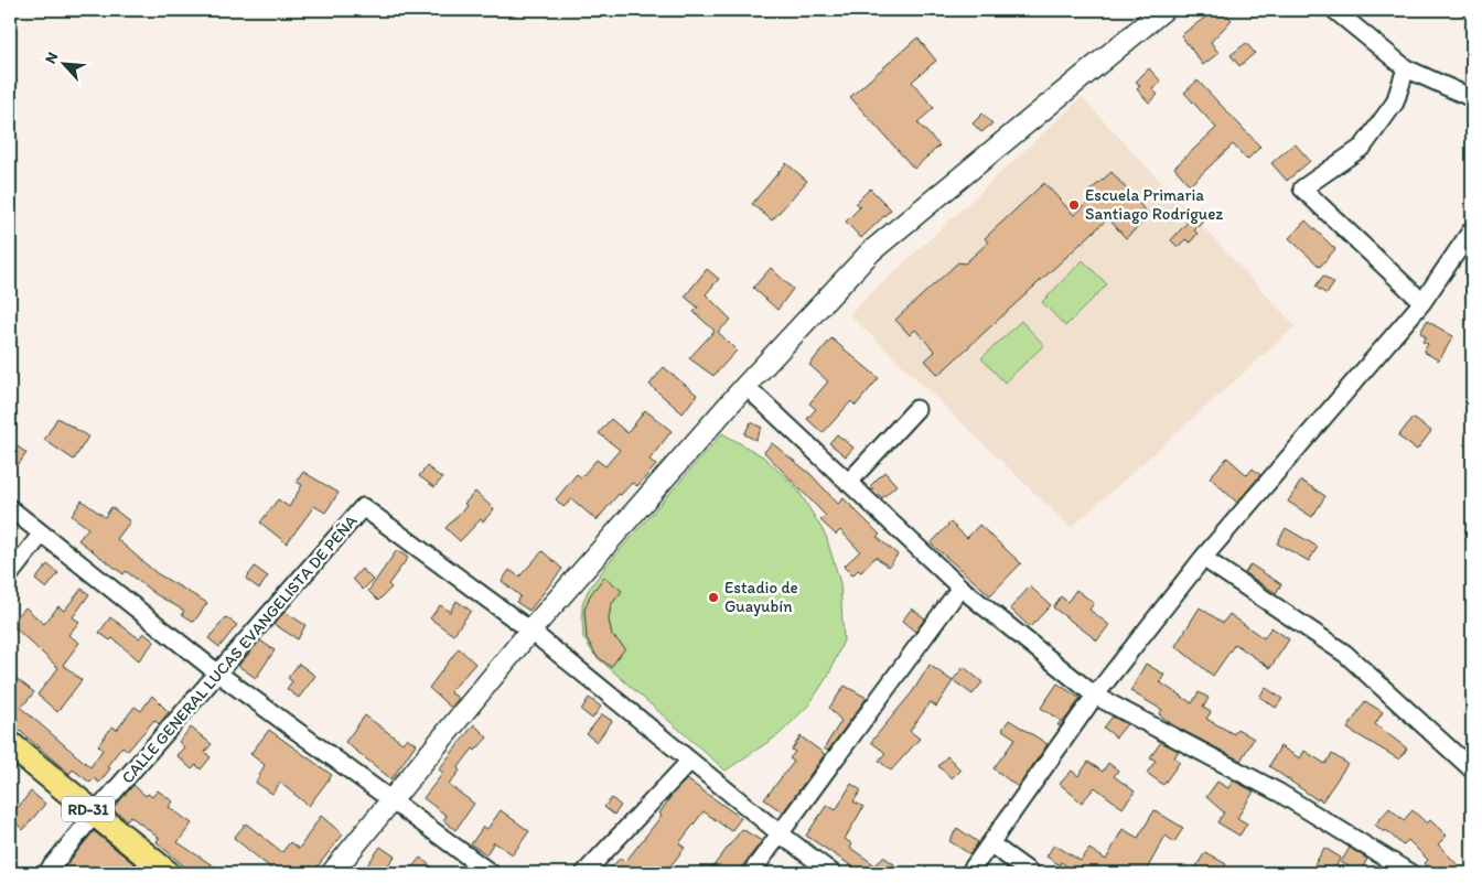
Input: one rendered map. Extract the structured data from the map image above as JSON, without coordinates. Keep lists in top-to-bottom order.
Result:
{
  "streets": {
    "main road": ["RD-31"],
    "street": ["CALLE GENERAL LUCAS EVANGELISTA DE PEÑA"]
  },
  "crossings": [
    ["CALLE GENERAL LUCAS EVANGELISTA DE PEÑA", "RD-31"]
  ],
  "places": ["Escuela Primaria Santiago Rodríguez", "Estadio de Guayubín"],
  "north": "top left"
}
